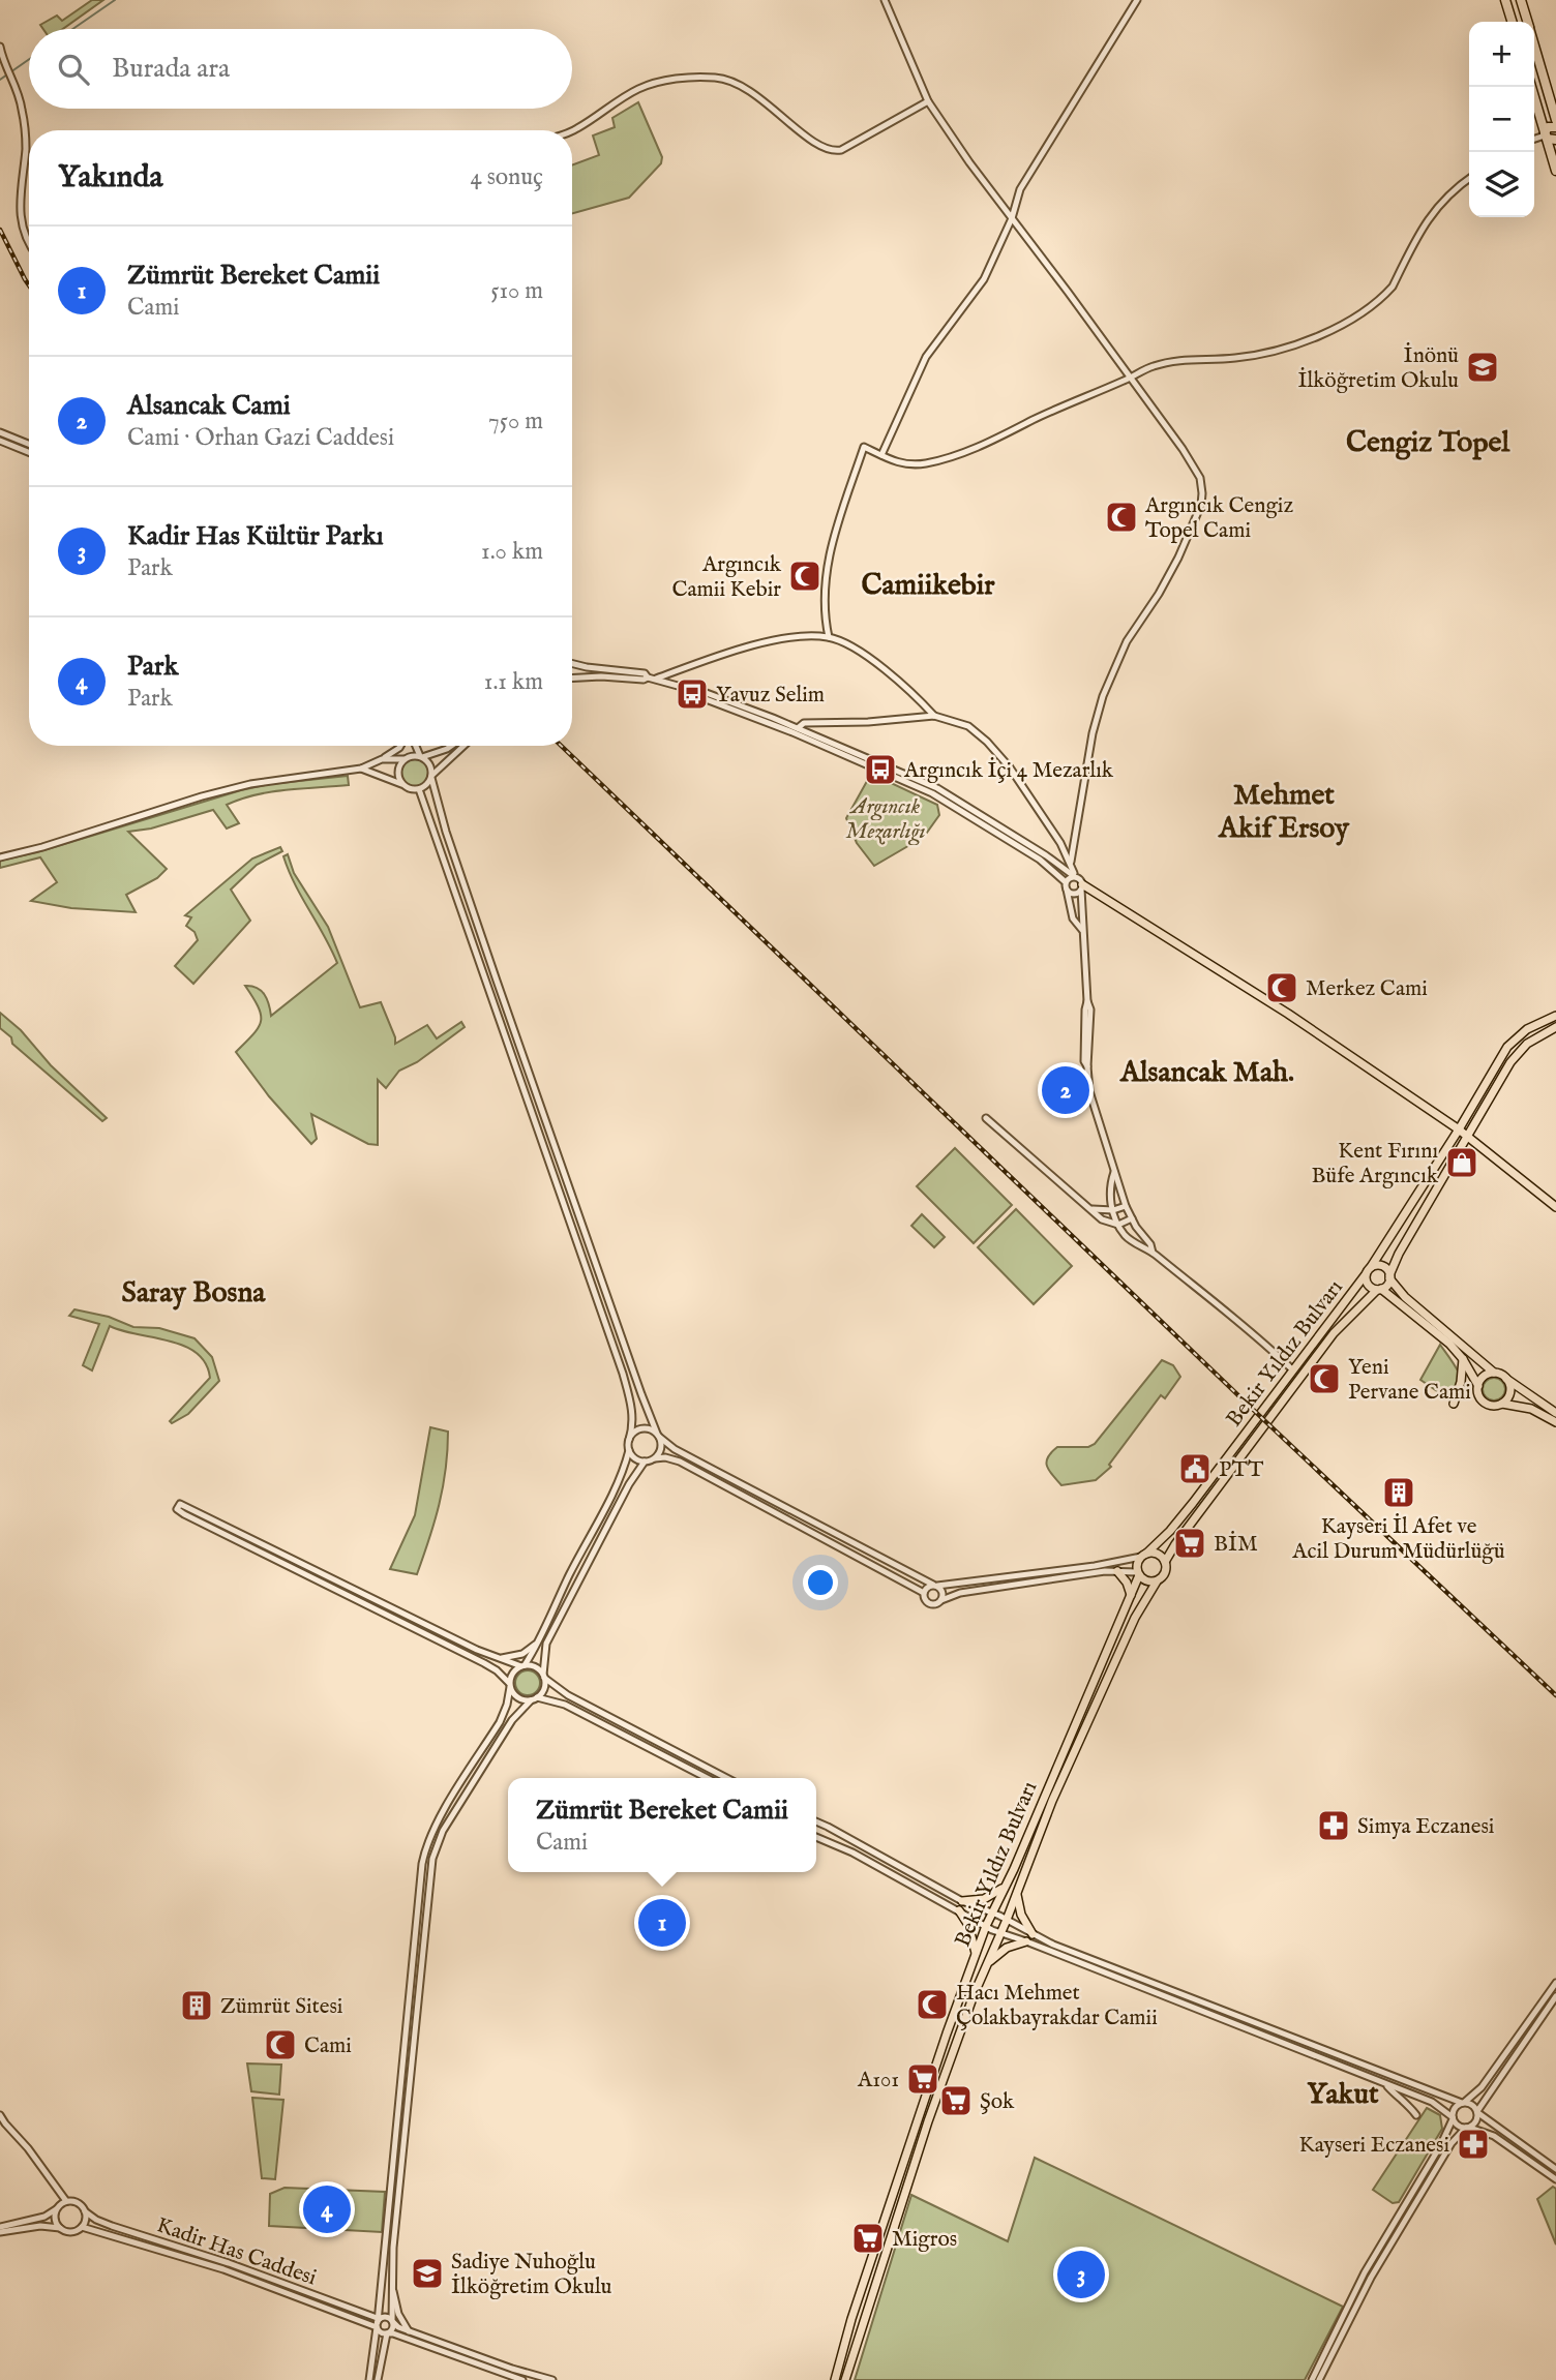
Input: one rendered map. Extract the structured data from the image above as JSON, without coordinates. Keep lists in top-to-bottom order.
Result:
{
  "streets": {
    "main road": ["Bekir Yıldız Bulvarı"],
    "street": ["Kadir Has Caddesi"]
  },
  "districts": [
    "Cengiz Topel",
    "Camiikebir",
    "Mehmet Akif Ersoy",
    "Alsancak Mah.",
    "Saray Bosna",
    "Yakut"
  ],
  "parks": ["Argıncık Mezarlığı"],
  "places": {
    "school or university": ["İnönü İlköğretim Okulu", "Sadiye Nuhoğlu İlköğretim Okulu"],
    "mosque": [
      "Argıncık Cengiz Topel Cami",
      "Argıncık Camii Kebir",
      "Merkez Cami",
      "Yeni Pervane Cami",
      "Hacı Mehmet Çolakbayrakdar Camii",
      "Cami"
    ],
    "bus stop": ["Yavuz Selim", "Argıncık İçi 4 Mezarlık"],
    "shop": ["Kent Fırını Büfe Argıncık"],
    "public building": ["PTT"],
    "building": ["Kayseri İl Afet ve Acil Durum Müdürlüğü", "Zümrüt Sitesi"],
    "supermarket": [
      "BİM",
      "A101",
      "Şok",
      "Migros"
    ],
    "pharmacy": ["Simya Eczanesi", "Kayseri Eczanesi"]
  },
  "page": {
    "map_buttons": ["+", "−"],
    "search": "Burada ara",
    "heading": ["Yakında", "4 sonuç"],
    "list": [
      {
        "mark": "1",
        "name": "Zümrüt Bereket Camii",
        "note": "Cami",
        "value": "510 m"
      },
      {
        "mark": "2",
        "name": "Alsancak Cami",
        "note": "Cami · Orhan Gazi Caddesi",
        "value": "750 m"
      },
      {
        "mark": "3",
        "name": "Kadir Has Kültür Parkı",
        "note": "Park",
        "value": "1.0 km"
      },
      {
        "mark": "4",
        "name": "Park",
        "note": "Park",
        "value": "1.1 km"
      }
    ],
    "pins": [
      "2",
      "1",
      "4",
      "3"
    ],
    "popup": ["Zümrüt Bereket Camii", "Cami"]
  }
}
